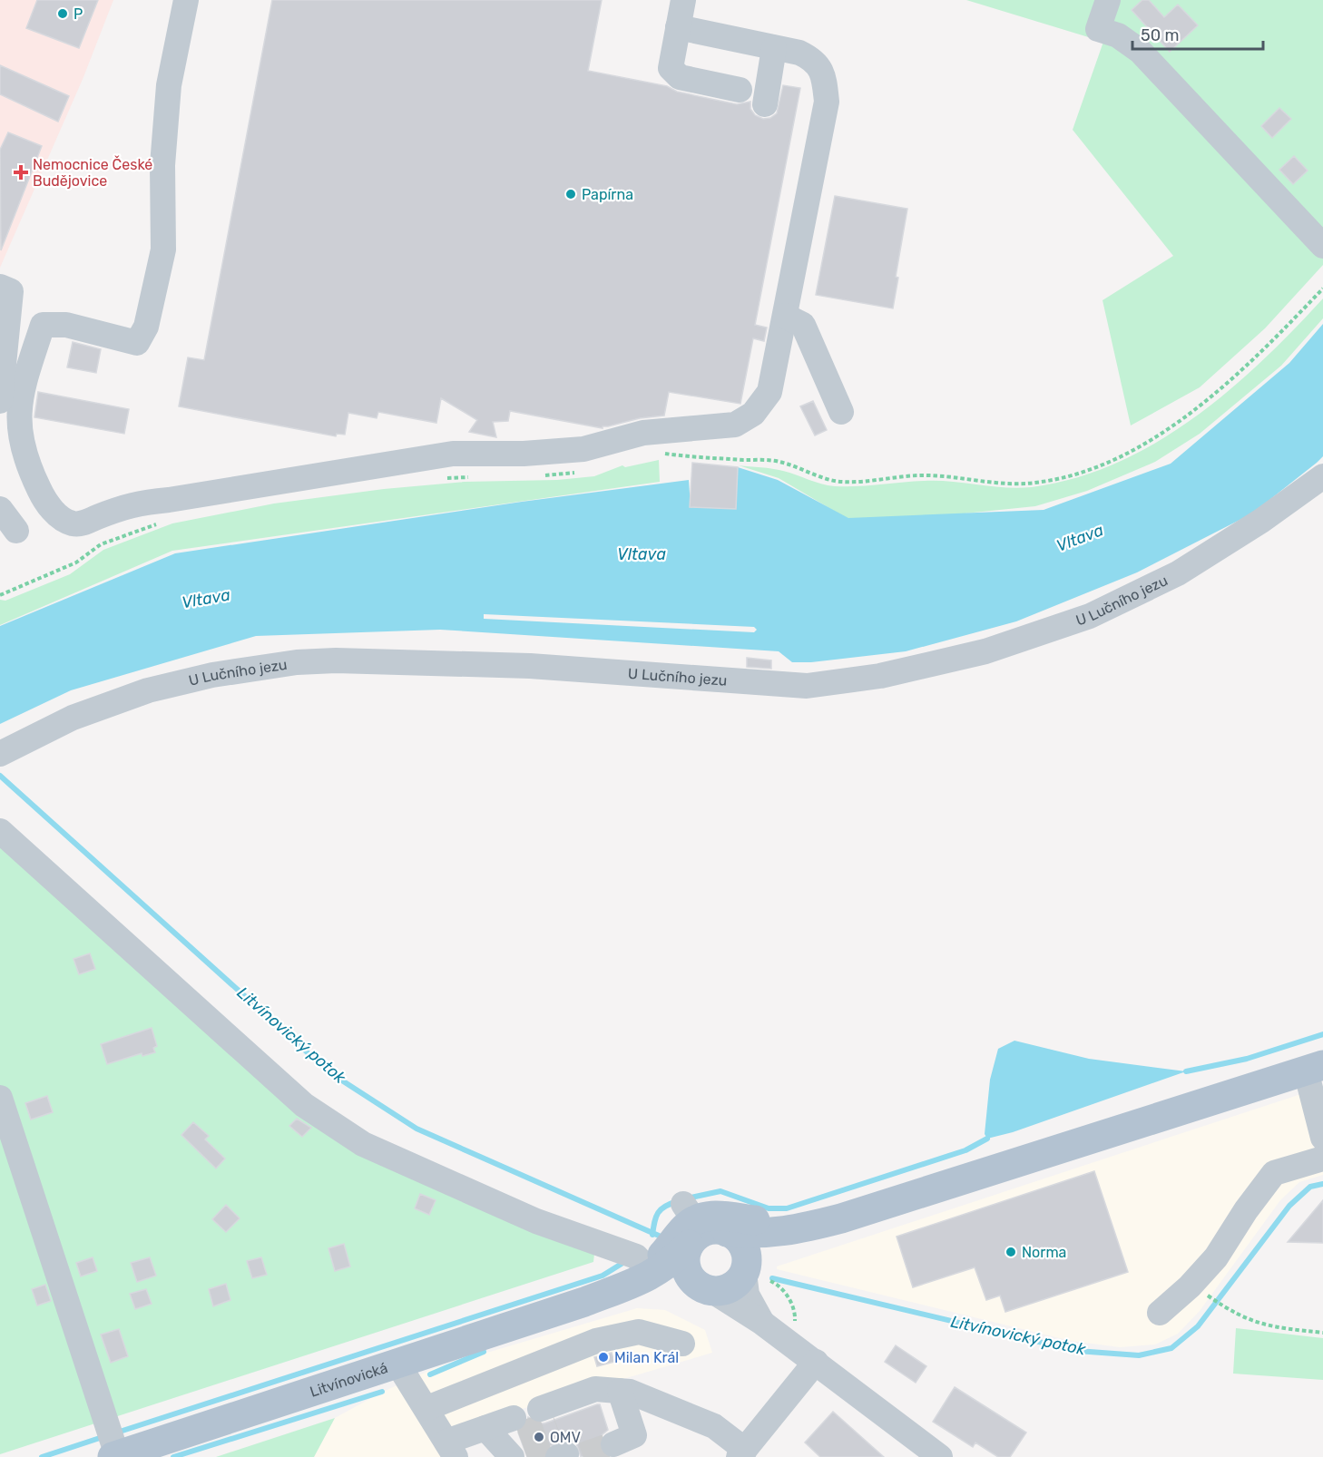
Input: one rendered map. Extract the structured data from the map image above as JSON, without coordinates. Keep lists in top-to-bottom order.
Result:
{
  "streets": {
    "main road": ["Litvínovická"],
    "street": ["U Lučního jezu"]
  },
  "water": ["Vltava", "Litvínovický potok"],
  "places": {
    "other": [
      "P",
      "Papírna",
      "Norma",
      "Milan Král",
      "OMV"
    ],
    "health": ["Nemocnice České Budějovice"]
  },
  "scale_bar": "50 m"
}
